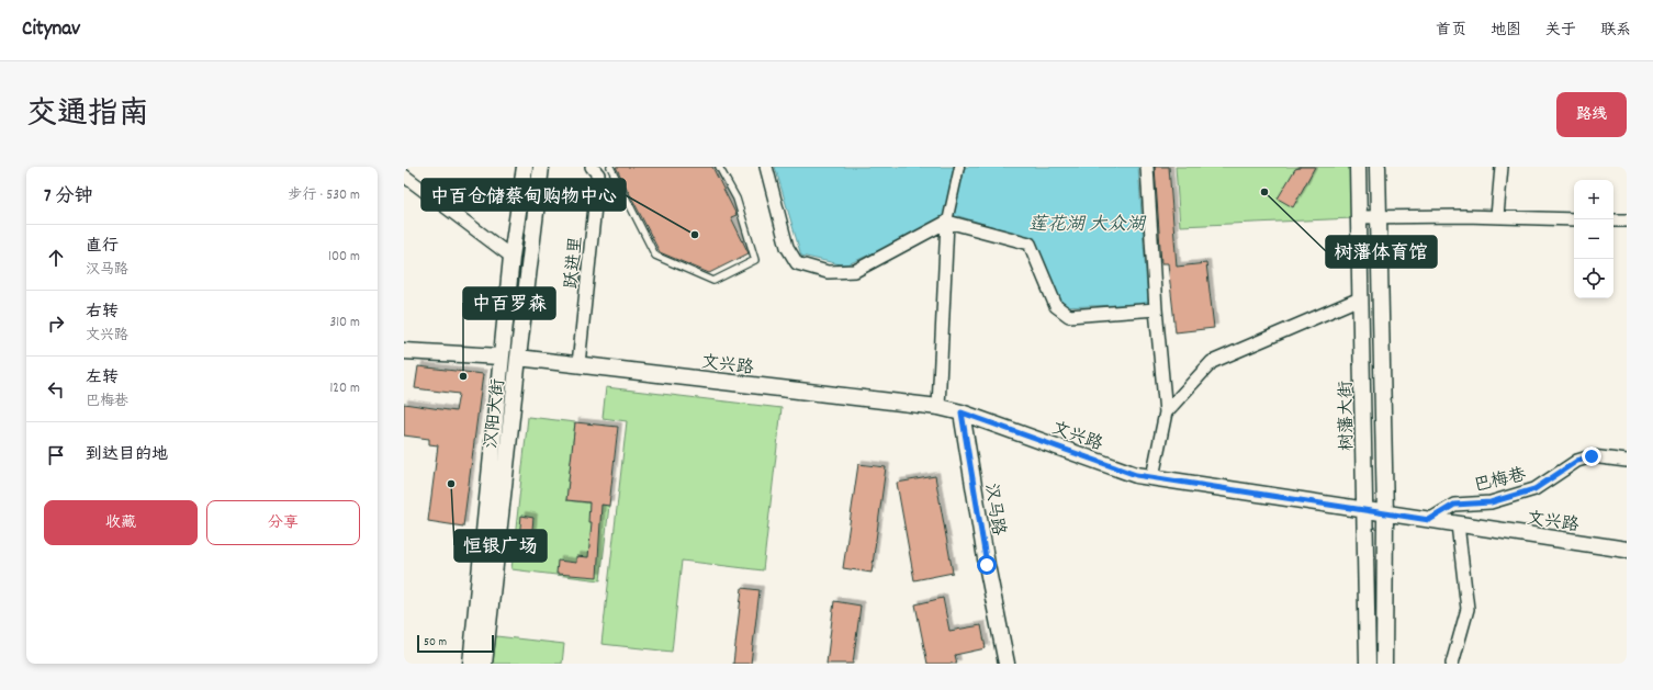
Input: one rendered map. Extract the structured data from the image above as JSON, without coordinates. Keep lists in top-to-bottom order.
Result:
{
  "streets": {
    "street": [
      "跃进里",
      "文兴路",
      "汉阳大街",
      "树藩大街",
      "巴梅巷",
      "汉马路"
    ]
  },
  "crossings": [
    ["跃进里", "文兴路"],
    ["文兴路", "汉阳大街"],
    ["文兴路", "树藩大街"],
    ["文兴路", "巴梅巷"],
    ["文兴路", "汉马路"]
  ],
  "water": ["莲花湖 大众湖"],
  "places": [
    "树藩体育馆",
    "中百仓储蔡甸购物中心",
    "中百罗森",
    "恒银广场"
  ],
  "scale_bar": "50 m",
  "page": {
    "header": "Citynav",
    "nav": [
      "首页",
      "地图",
      "关于",
      "联系"
    ],
    "title": "交通指南",
    "buttons": [
      "路线",
      ["收藏", "分享"]
    ],
    "heading": ["7 分钟", "步行 · 530 m"],
    "map_buttons": ["+", "−"],
    "list": [
      ["直行", "汉马路", "100 m"],
      ["右转", "文兴路", "310 m"],
      ["左转", "巴梅巷", "120 m"],
      "到达目的地"
    ],
    "scale": "50 m"
  }
}
